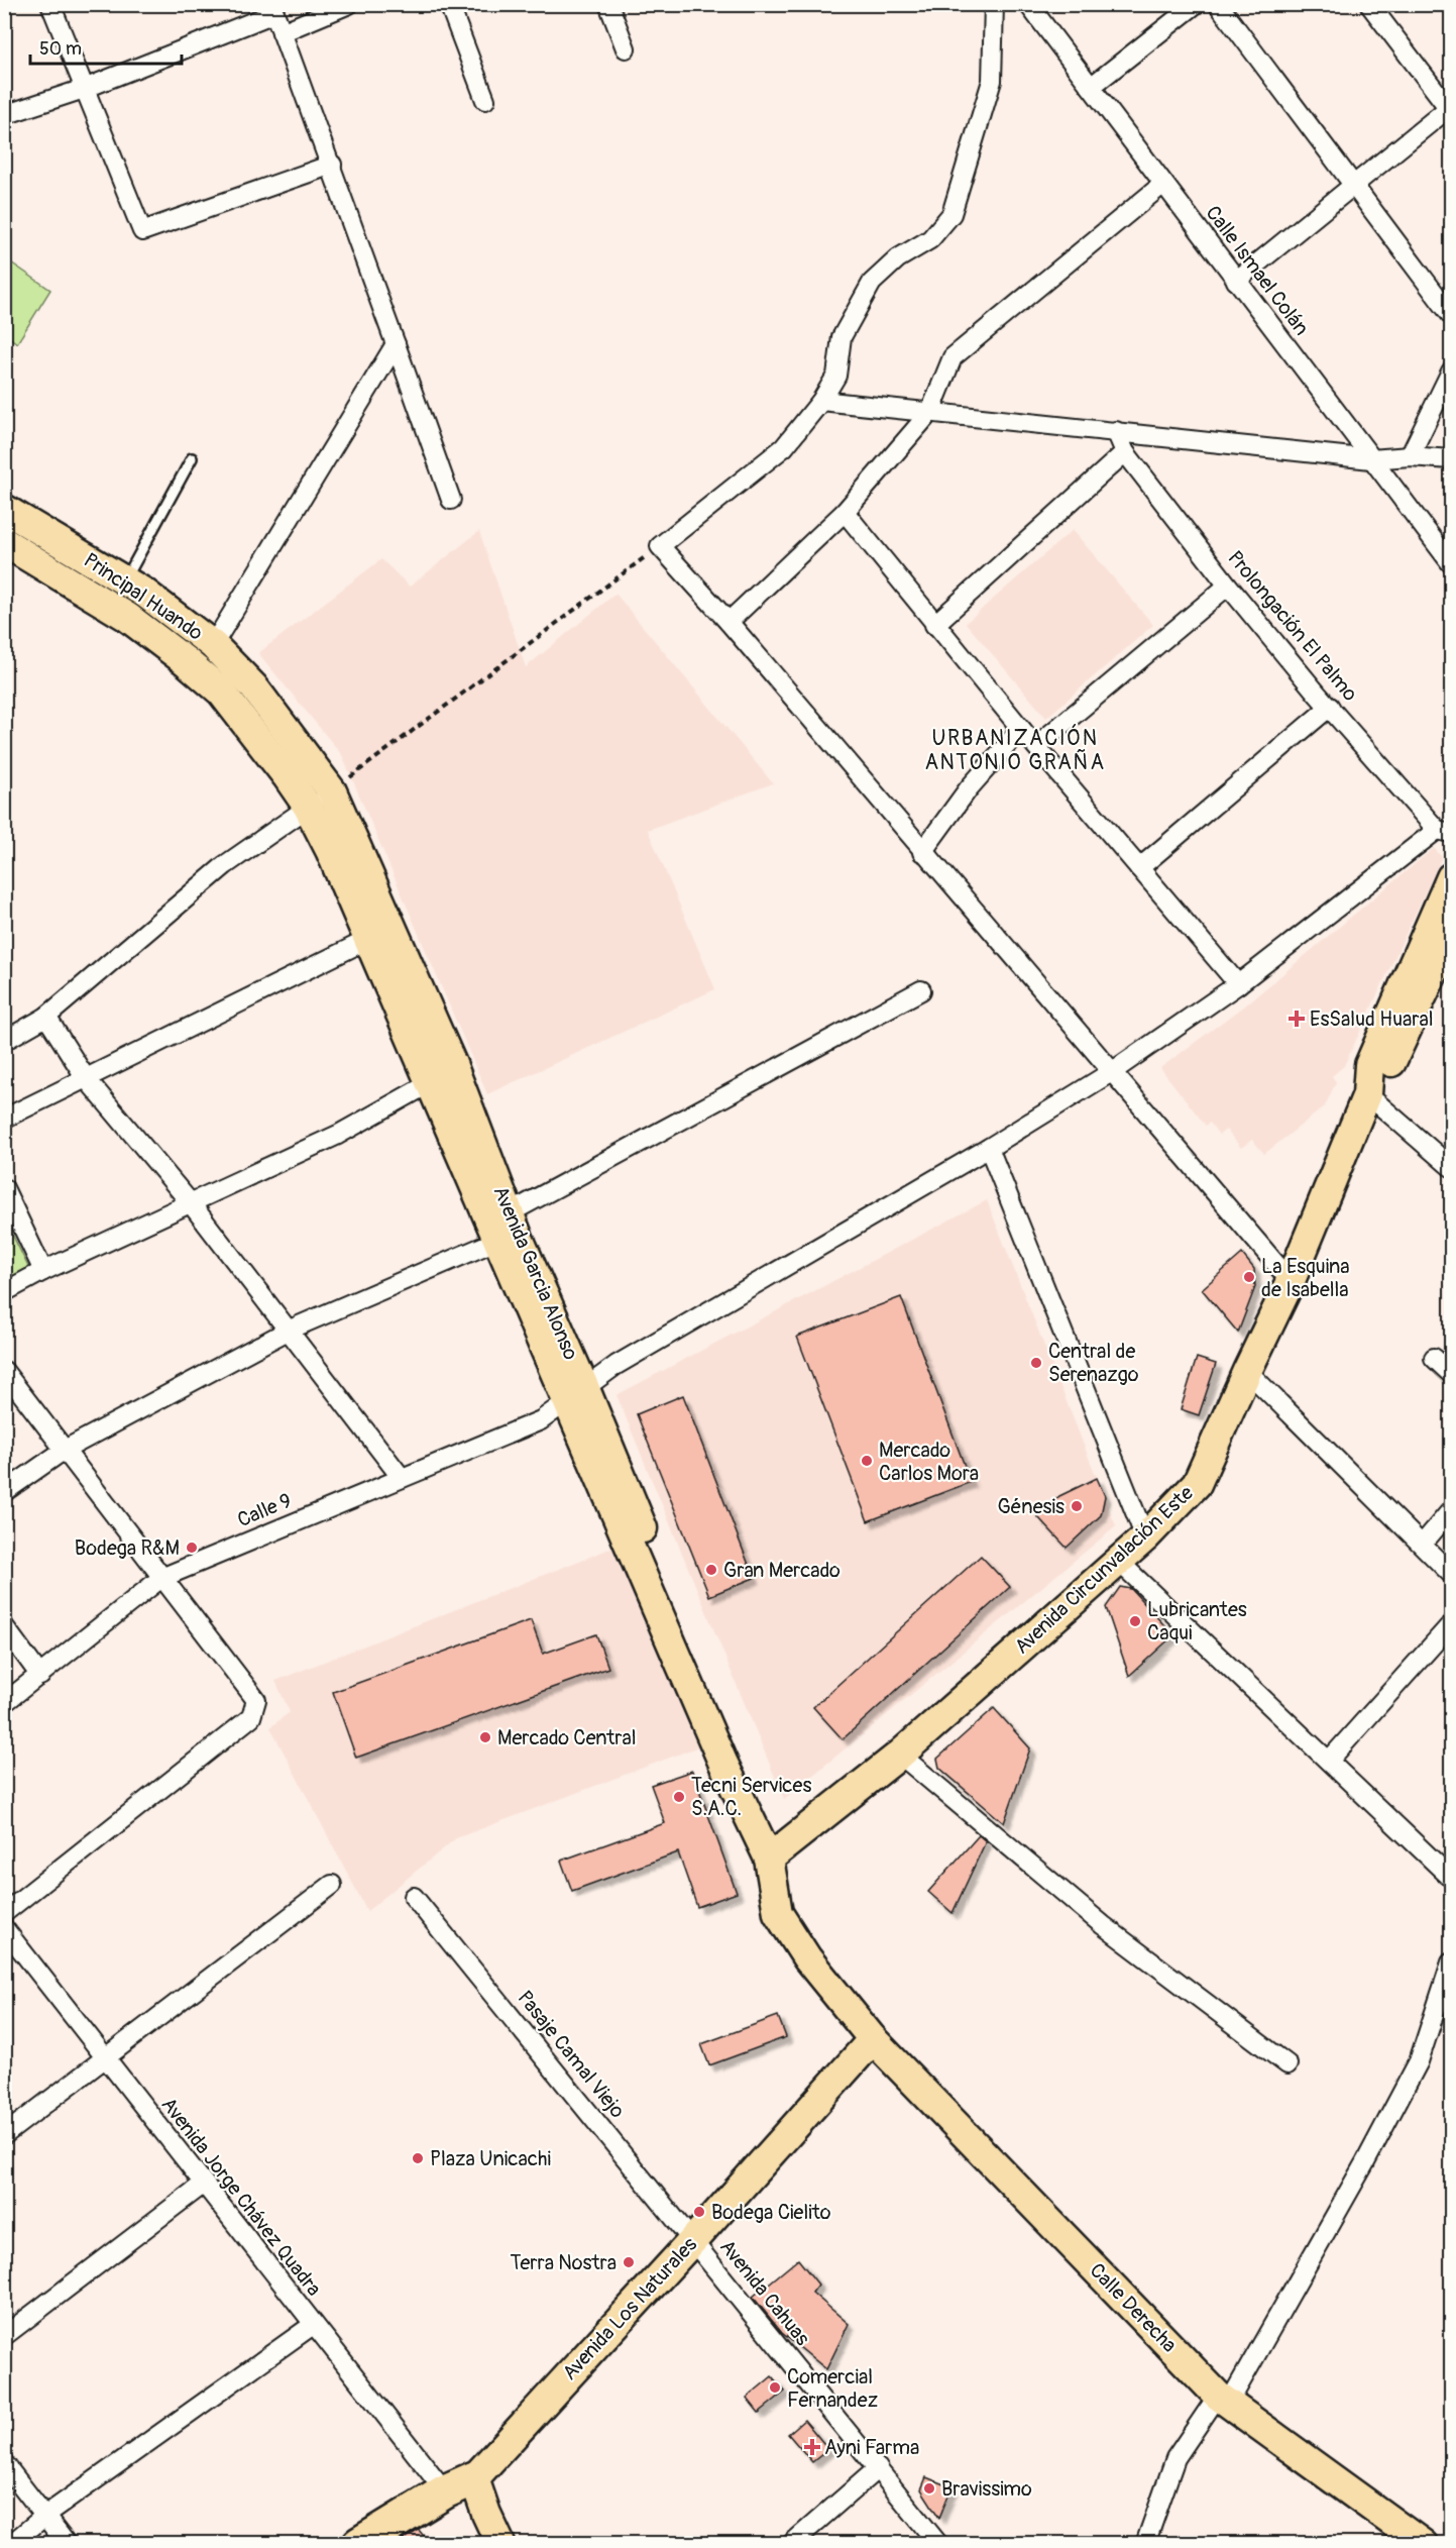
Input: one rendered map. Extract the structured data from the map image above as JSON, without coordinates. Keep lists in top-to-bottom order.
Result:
{
  "streets": {
    "highway": ["Avenida Los Naturales"],
    "main road": [
      "Principal Huando",
      "Avenida Garcia Alonso",
      "Avenida Circunvalación Este",
      "Calle Derecha"
    ],
    "street": [
      "Calle Ismael Colán",
      "Prolongación El Palmo",
      "Calle 9",
      "Pasaje Camal Viejo",
      "Avenida Jorge Chávez Quadra",
      "Avenida Cahuas"
    ]
  },
  "crossings": [
    ["Principal Huando", "Avenida Garcia Alonso"],
    ["Prolongación El Palmo", "Calle 9"],
    ["Avenida Garcia Alonso", "Calle 9"],
    ["Avenida Garcia Alonso", "Avenida Circunvalación Este"],
    ["Avenida Garcia Alonso", "Calle Derecha"],
    ["Avenida Garcia Alonso", "Avenida Los Naturales"],
    ["Pasaje Camal Viejo", "Avenida Cahuas"],
    ["Pasaje Camal Viejo", "Avenida Los Naturales"],
    ["Avenida Jorge Chávez Quadra", "Avenida Los Naturales"],
    ["Avenida Cahuas", "Avenida Los Naturales"],
    ["Calle Derecha", "Avenida Los Naturales"]
  ],
  "districts": ["URBANIZACIÓN ANTONIO GRAÑA"],
  "places": {
    "health": ["EsSalud Huaral", "Ayni Farma"],
    "other": [
      "La Esquina de Isabella",
      "Central de Serenazgo",
      "Mercado Carlos Mora",
      "Génesis",
      "Bodega R&M",
      "Gran Mercado",
      "Lubricantes Caqui",
      "Mercado Central",
      "Tecni Services S.A.C.",
      "Plaza Unicachi",
      "Bodega Cielito",
      "Terra Nostra",
      "Comercial Fernandez",
      "Bravissimo"
    ]
  },
  "scale_bar": "50 m"
}
